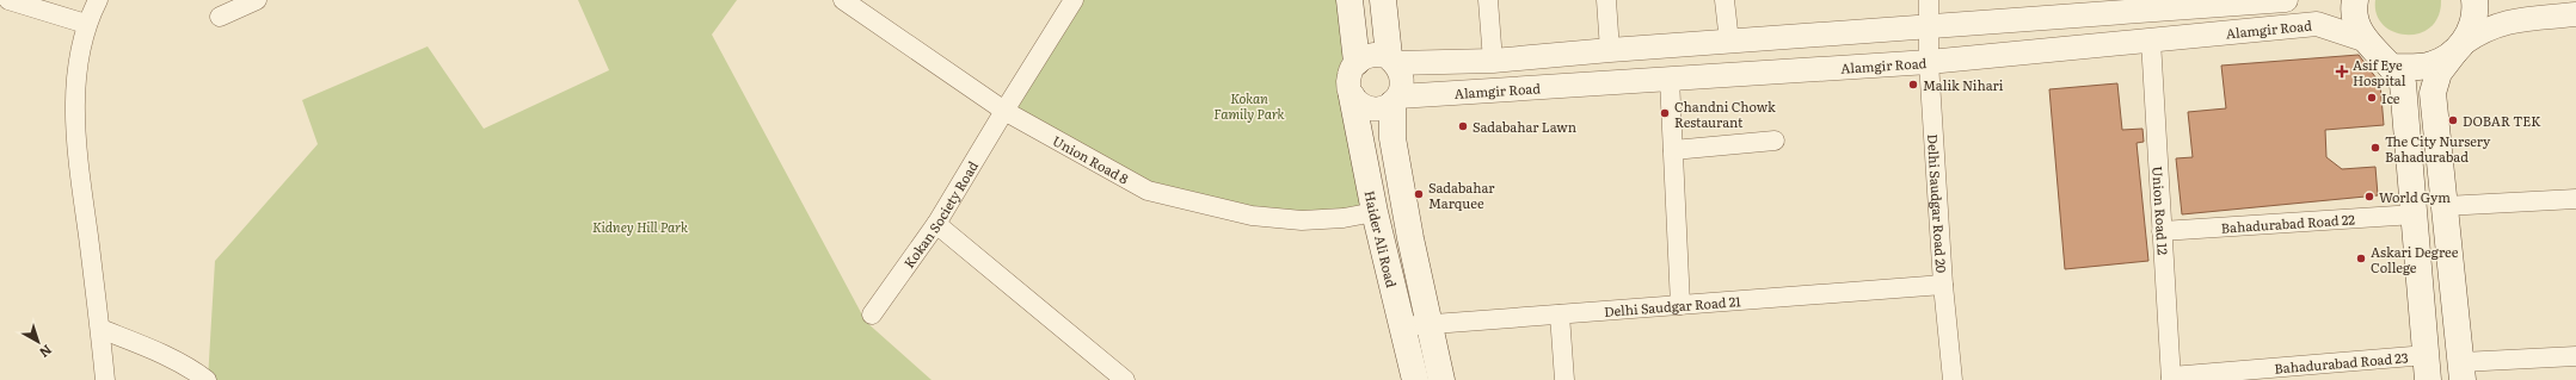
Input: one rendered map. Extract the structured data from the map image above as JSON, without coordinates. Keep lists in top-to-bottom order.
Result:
{
  "streets": {
    "main road": ["Haider Ali Road"],
    "street": [
      "Alamgir Road",
      "Union Road 8",
      "Delhi Saudgar Road 20",
      "Union Road 12",
      "Kokan Society Road",
      "Bahadurabad Road 22",
      "Delhi Saudgar Road 21",
      "Bahadurabad Road 23"
    ]
  },
  "crossings": [
    ["Alamgir Road", "Delhi Saudgar Road 20"],
    ["Alamgir Road", "Union Road 12"],
    ["Alamgir Road", "Haider Ali Road"],
    ["Union Road 8", "Kokan Society Road"],
    ["Union Road 8", "Haider Ali Road"],
    ["Delhi Saudgar Road 20", "Delhi Saudgar Road 21"],
    ["Union Road 12", "Bahadurabad Road 22"],
    ["Union Road 12", "Bahadurabad Road 23"],
    ["Haider Ali Road", "Delhi Saudgar Road 21"]
  ],
  "parks": ["Kokan Family Park", "Kidney Hill Park"],
  "places": {
    "health": ["Asif Eye Hospital"],
    "other": [
      "Malik Nihari",
      "Ice",
      "Chandni Chowk Restaurant",
      "DOBAR TEK",
      "Sadabahar Lawn",
      "The City Nursery Bahadurabad",
      "Sadabahar Marquee",
      "World Gym",
      "Askari Degree College"
    ]
  },
  "north": "bottom right"
}
